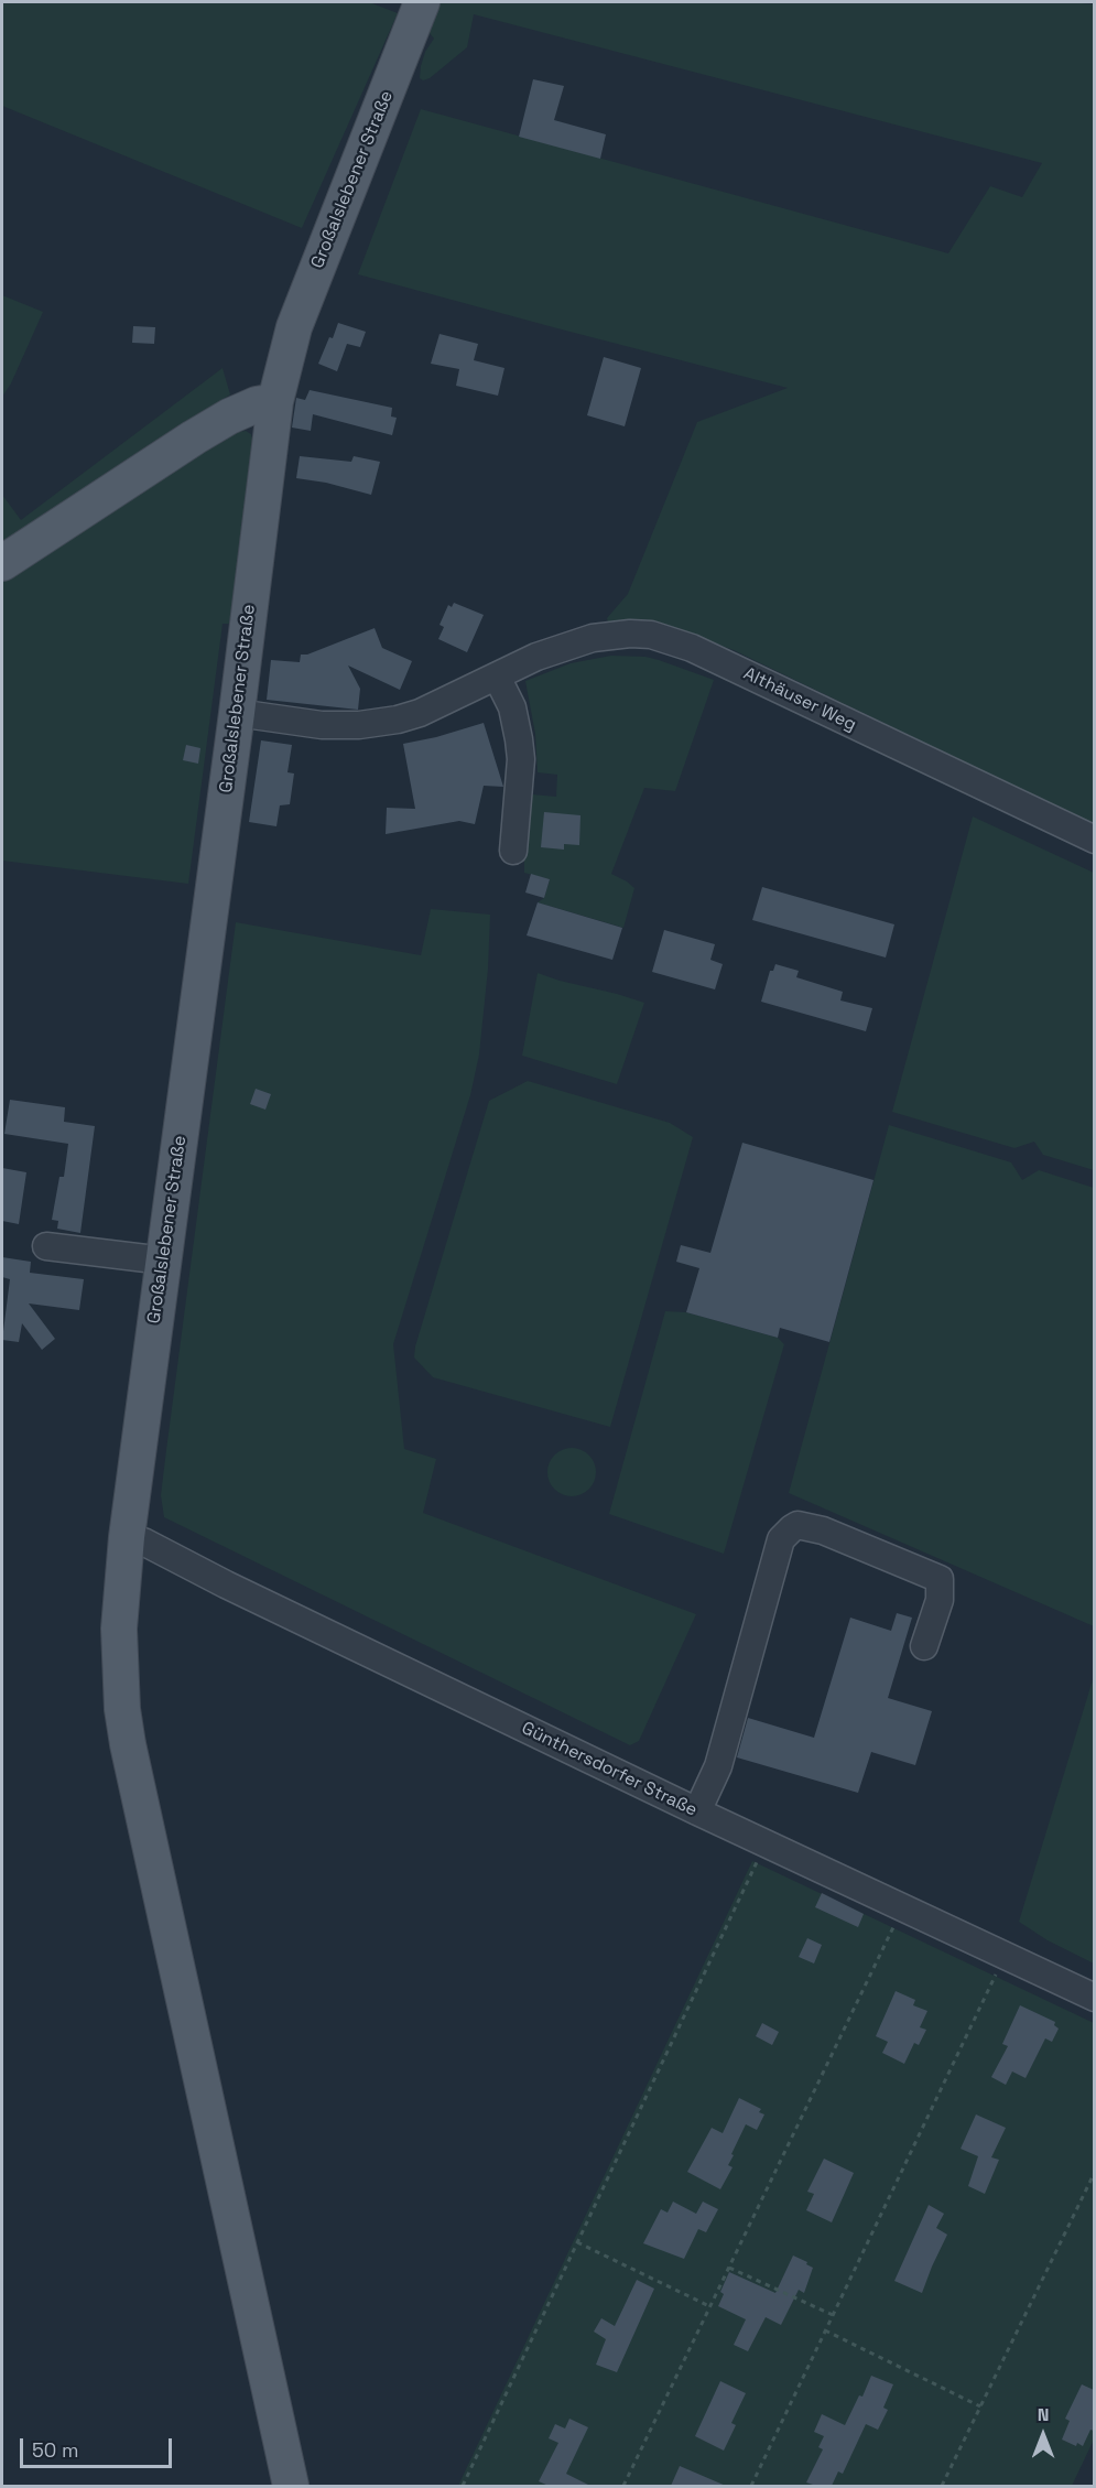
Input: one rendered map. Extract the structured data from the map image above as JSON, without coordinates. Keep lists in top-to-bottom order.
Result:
{
  "streets": {
    "main road": ["Großalslebener Straße"],
    "street": ["Althäuser Weg", "Günthersdorfer Straße"]
  },
  "crossings": [
    ["Großalslebener Straße", "Althäuser Weg"],
    ["Großalslebener Straße", "Günthersdorfer Straße"]
  ],
  "scale_bar": "50 m",
  "north": "top"
}
